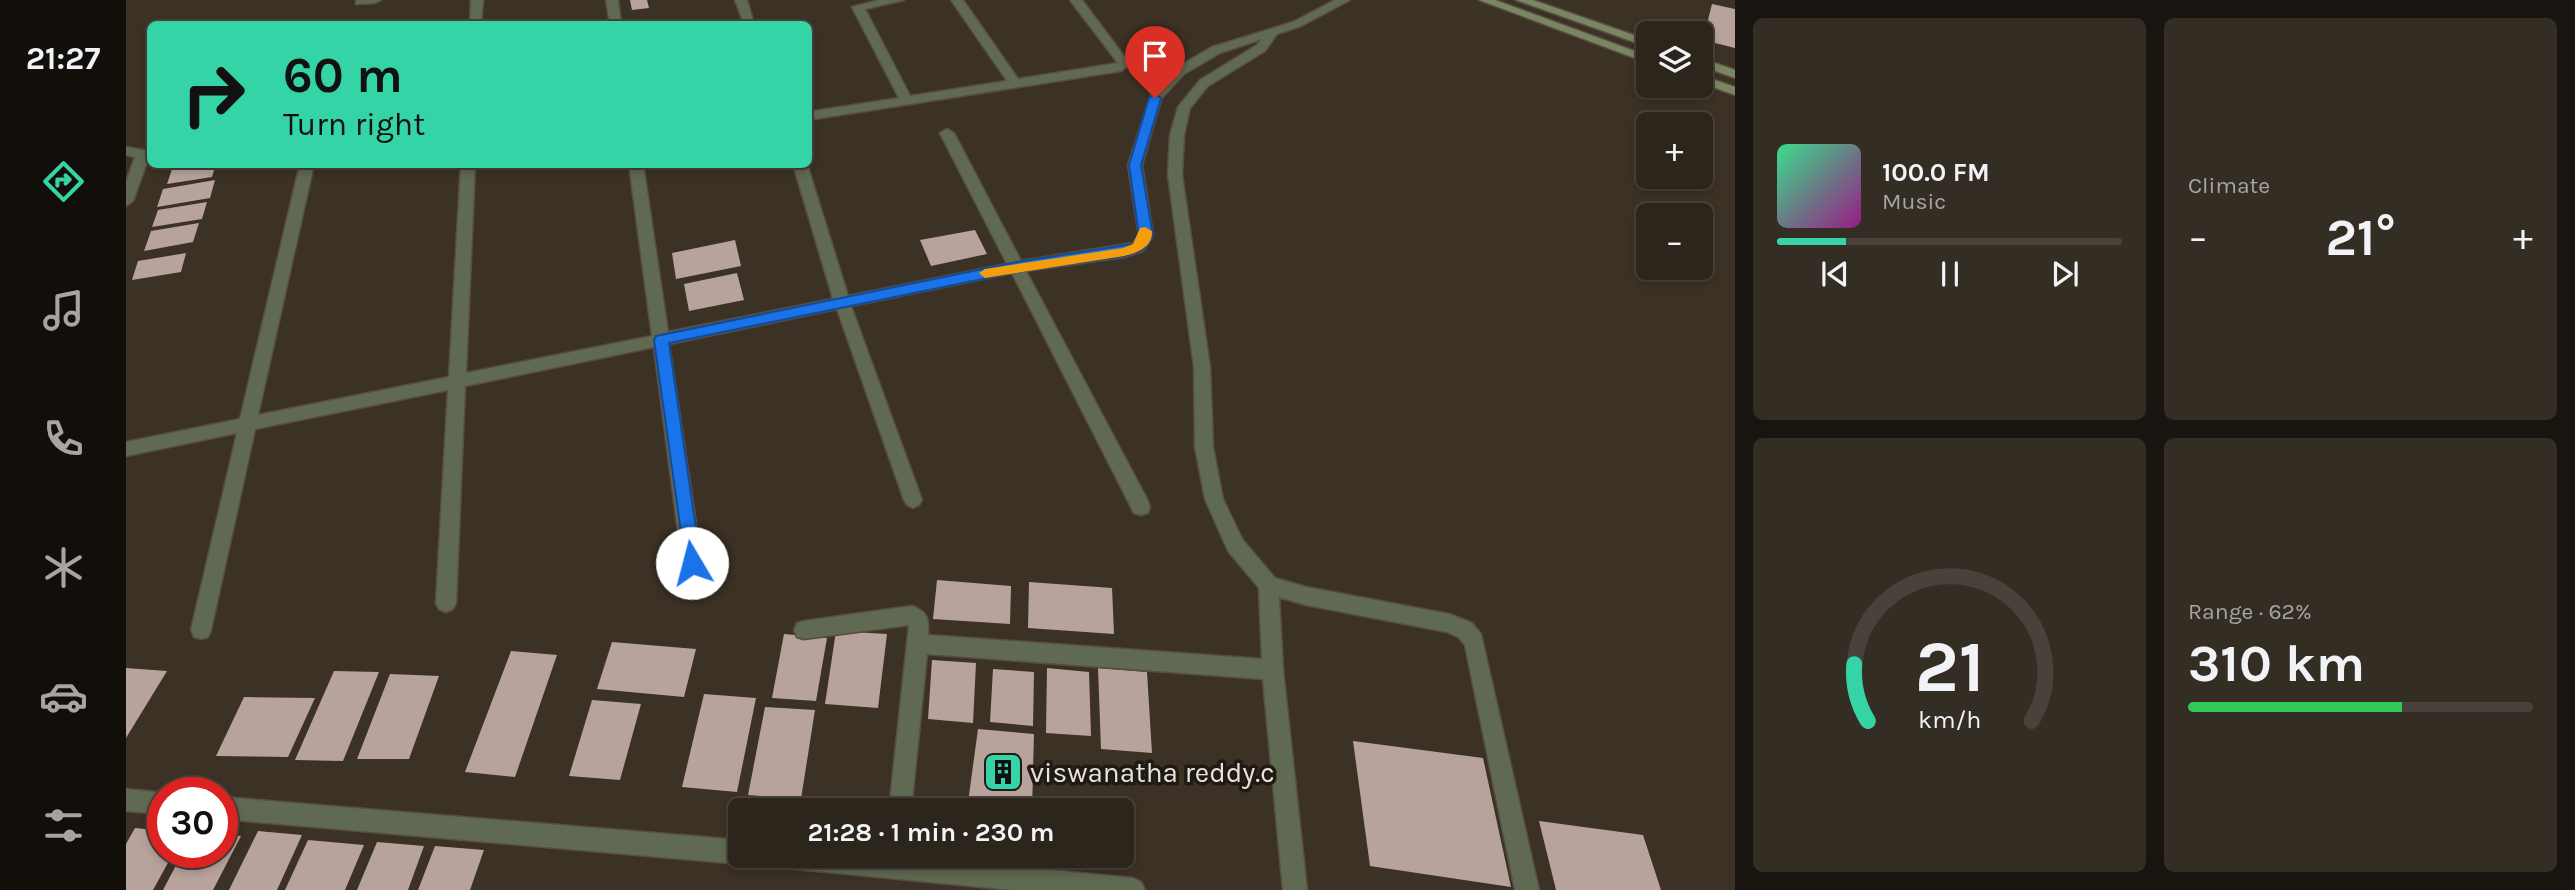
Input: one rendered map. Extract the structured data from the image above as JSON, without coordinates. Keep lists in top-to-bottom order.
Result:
{
  "places": {
    "building": ["viswanatha reddy.c"]
  },
  "page": {
    "tabs": "21:27",
    "tile": [
      "Climate",
      ["Range · 62%", "310 km"]
    ],
    "map_buttons": ["+", "−"],
    "turn": ["60 m", "Turn right"],
    "song": ["100.0 FM", "Music"],
    "heat": ["−", "21°", "+"],
    "limit": "30",
    "trip": "21:28 · 1 min · 230 m",
    "gauge": ["21", "km/h"]
  }
}
